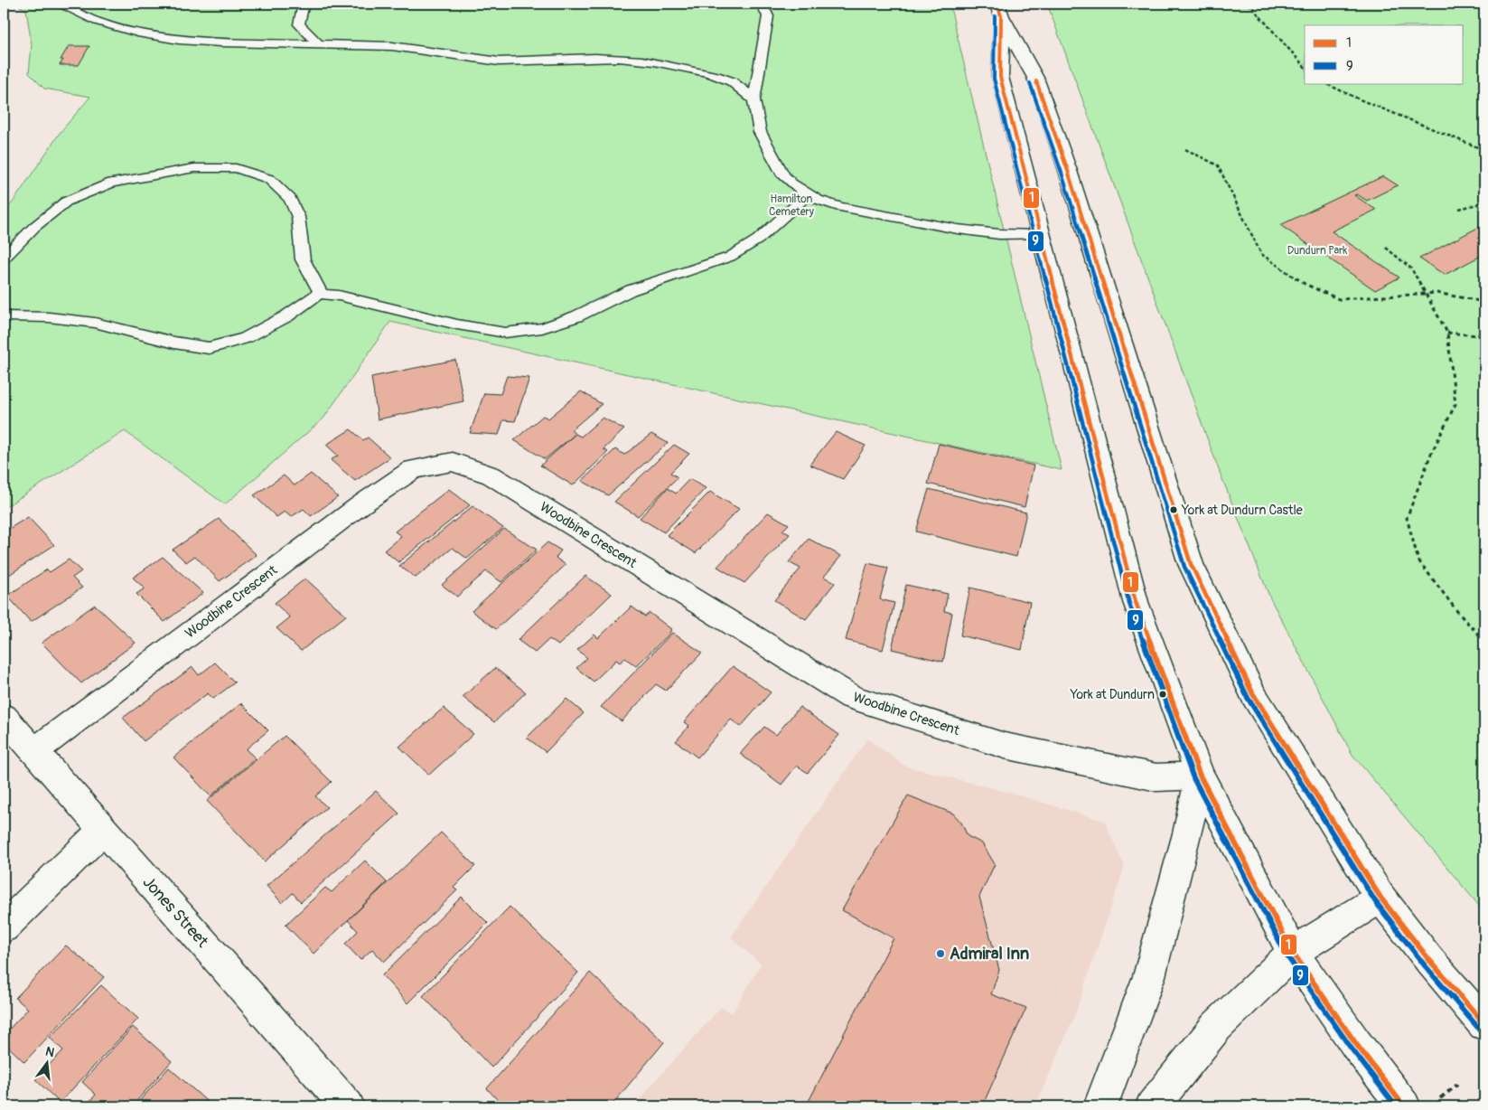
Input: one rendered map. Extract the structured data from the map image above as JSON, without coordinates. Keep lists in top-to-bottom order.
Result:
{
  "streets": {
    "main road": ["Woodbine Crescent", "Jones Street"]
  },
  "crossings": [
    ["Woodbine Crescent", "Jones Street"]
  ],
  "parks": ["Hamilton Cemetery", "Dundurn Park"],
  "places": ["York at Dundurn Castle", "York at Dundurn", "Admiral Inn"],
  "lines": ["transit line 1", "transit line 9"],
  "legend": ["1", "9"],
  "north": "top"
}
